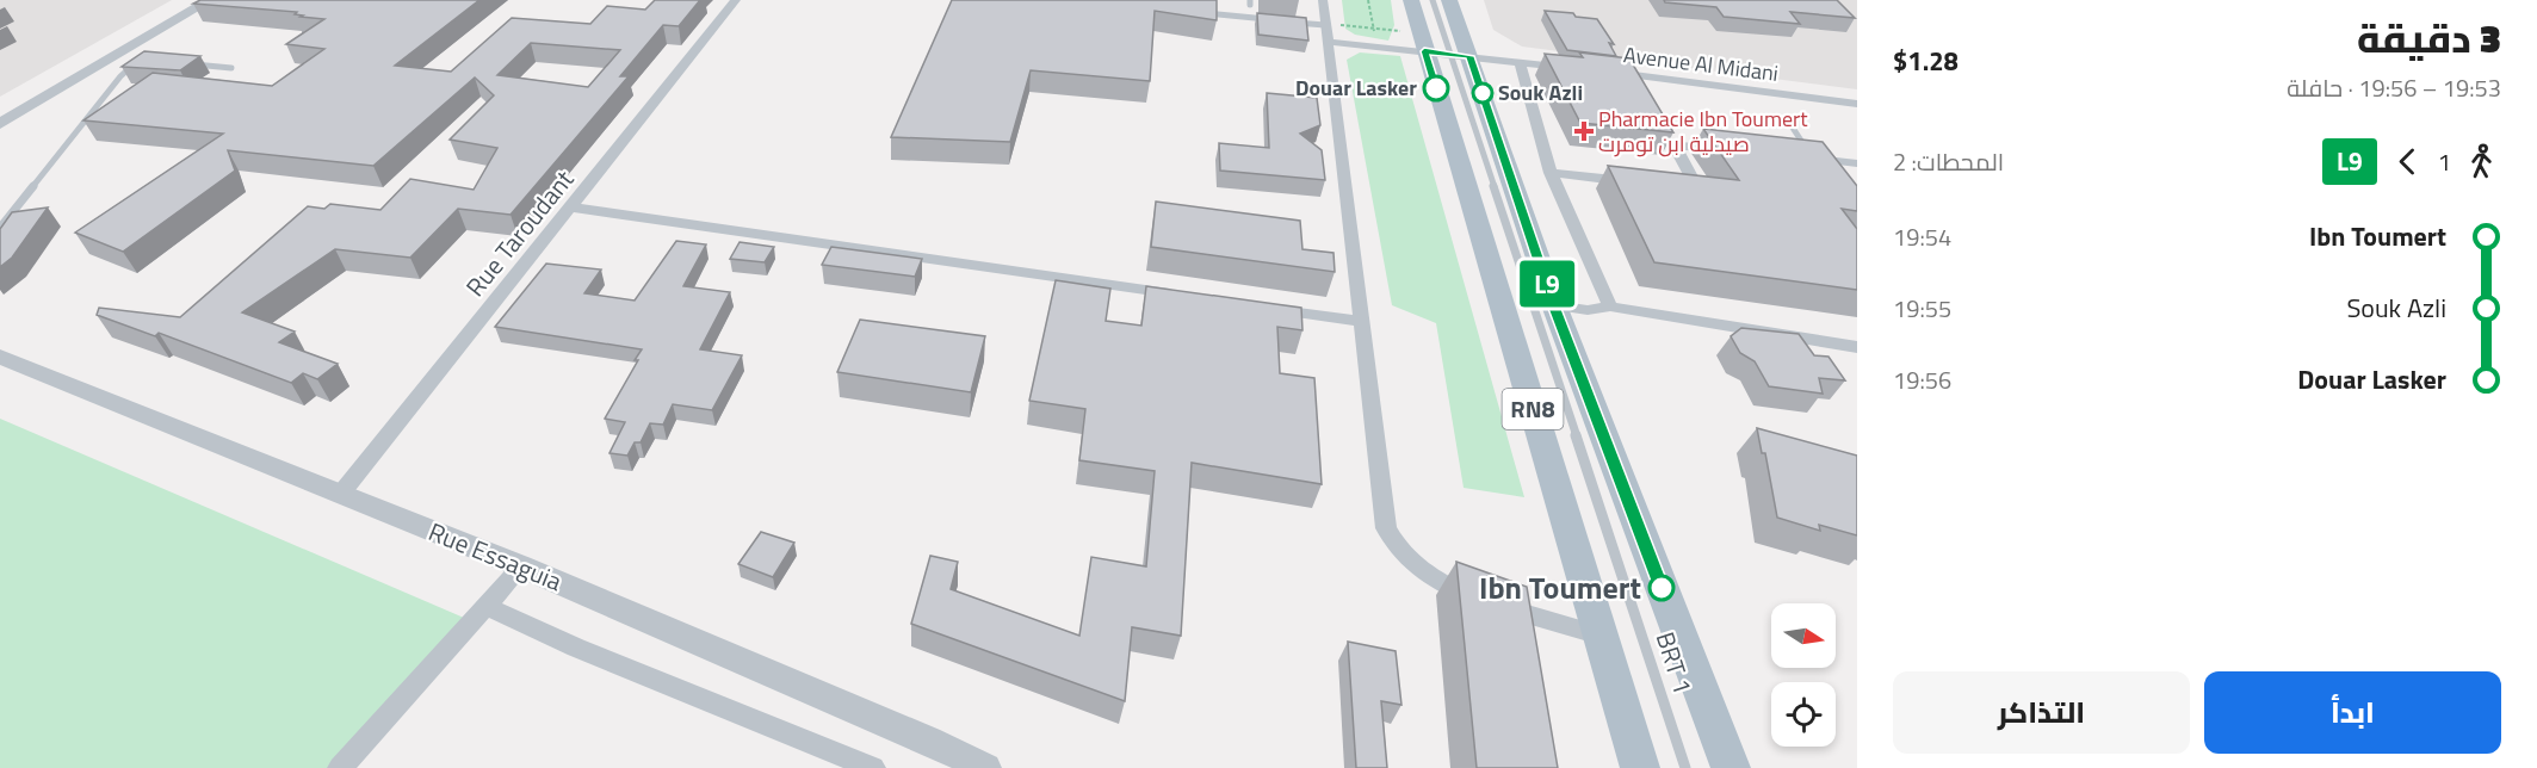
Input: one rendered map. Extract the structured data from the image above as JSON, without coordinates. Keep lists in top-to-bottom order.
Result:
{
  "streets": {
    "main road": ["RN8"],
    "street": ["Avenue Al Midani", "Rue Taroudant", "Rue Essaguia"],
    "lane": ["BRT 1"]
  },
  "crossings": [
    ["Rue Taroudant", "Rue Essaguia"],
    ["RN8", "BRT 1"]
  ],
  "places": {
    "other": ["Douar Lasker", "Souk Azli", "Ibn Toumert"],
    "health": ["Pharmacie Ibn Toumert صيدلية ابن تومرت"]
  },
  "lines": ["bus line L9"],
  "north": "right",
  "page": {
    "heading": ["3 دقيقة", "19:53 – 19:56 · حافلة", "$1.28"],
    "on_map": "L9",
    "legs": ["1", "L9", "المحطات: 2"],
    "list": [
      {
        "name": "Ibn Toumert",
        "value": "19:54"
      },
      {
        "name": "Souk Azli",
        "value": "19:55"
      },
      {
        "name": "Douar Lasker",
        "value": "19:56"
      }
    ],
    "buttons": ["ابدأ", "التذاكر"]
  }
}
